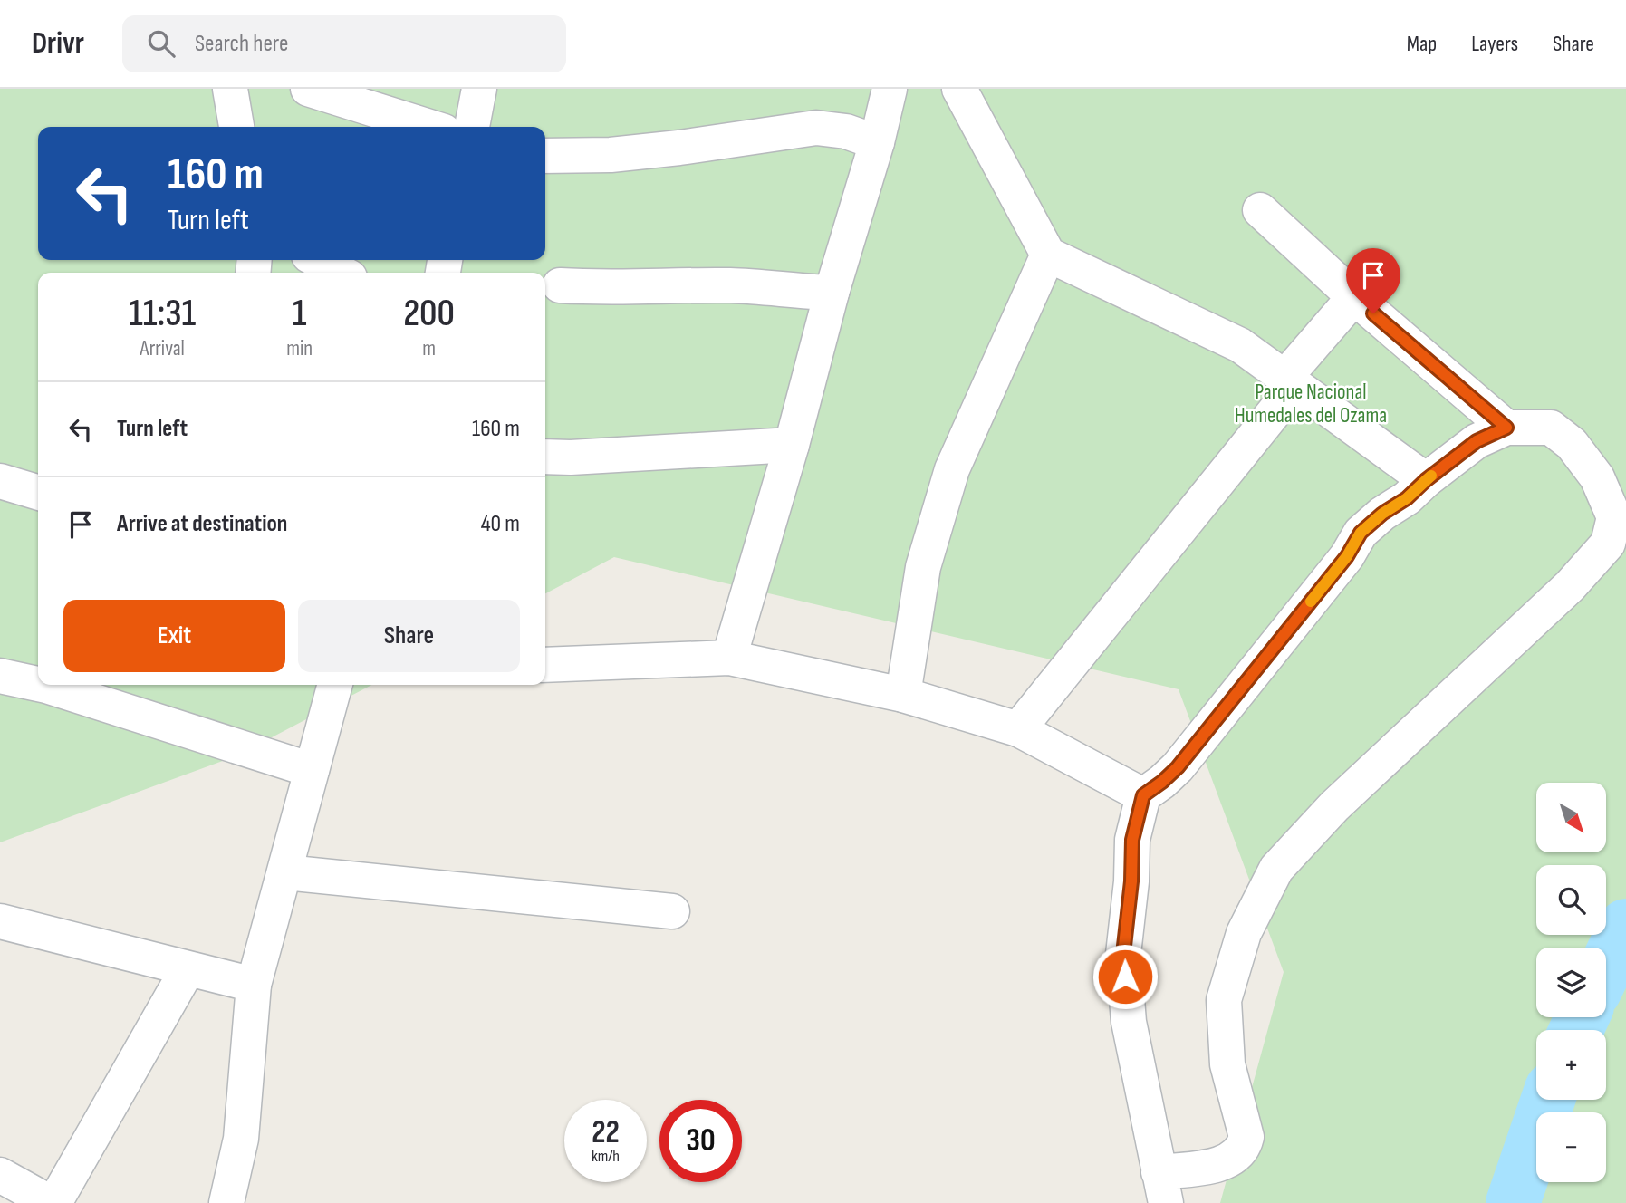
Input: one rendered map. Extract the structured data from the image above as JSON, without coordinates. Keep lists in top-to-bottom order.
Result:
{
  "parks": ["Parque Nacional Humedales del Ozama"],
  "north": "bottom right",
  "page": {
    "header": "Drivr",
    "search": "Search here",
    "nav": ["Map", "Layers", "Share"],
    "turn": ["160 m", "Turn left"],
    "eta": [
      "11:31",
      "Arrival",
      "1",
      "min",
      "200",
      "m"
    ],
    "list": [
      {
        "name": "Turn left",
        "value": "160 m"
      },
      {
        "name": "Arrive at destination",
        "value": "40 m"
      }
    ],
    "buttons": ["Exit", "Share"],
    "map_buttons": ["+", "−"],
    "speed": "22 km/h",
    "limit": "30"
  }
}
